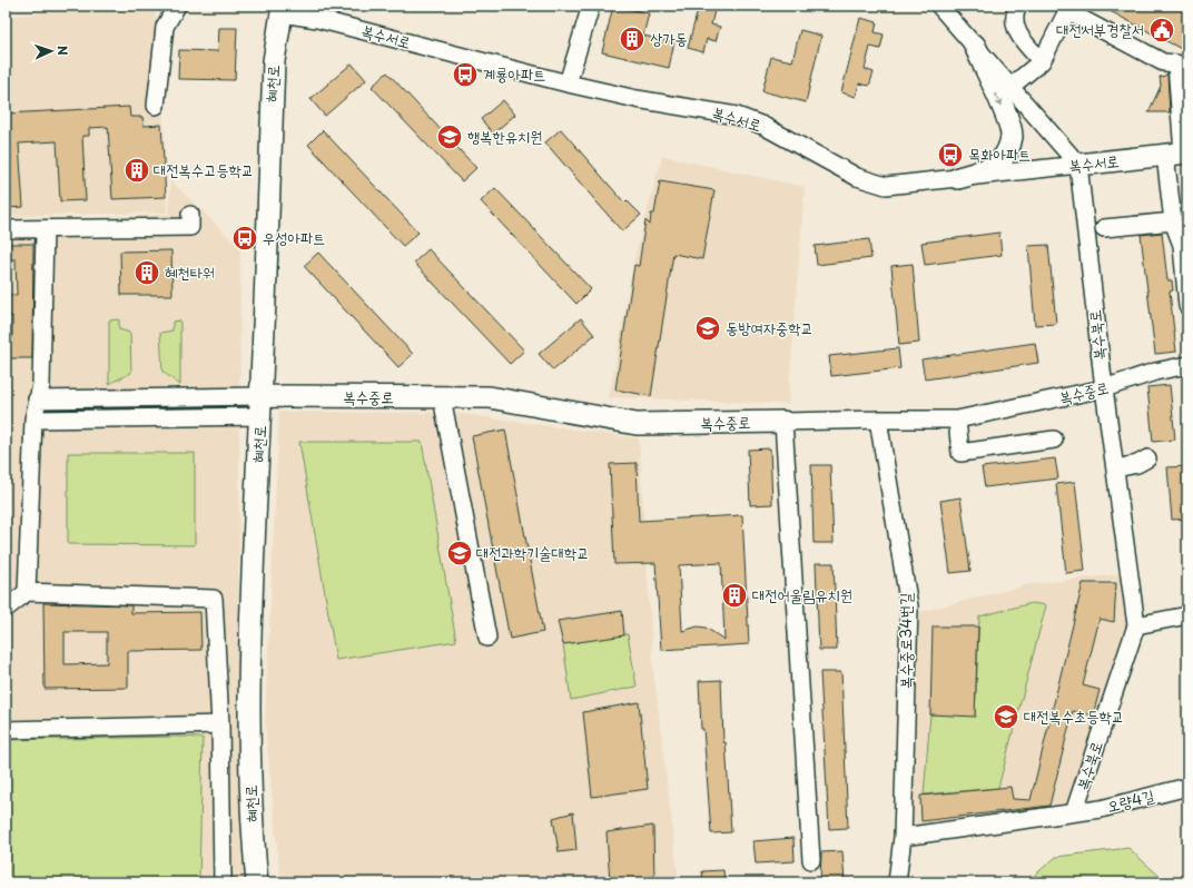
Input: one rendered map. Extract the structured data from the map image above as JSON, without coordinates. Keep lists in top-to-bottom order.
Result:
{
  "streets": {
    "main road": ["복수서로", "혜천로", "복수중로"],
    "street": ["복수북로", "복수중로34번길", "오량4길"]
  },
  "crossings": [
    ["복수서로", "혜천로"],
    ["복수서로", "복수북로"],
    ["혜천로", "복수중로"],
    ["복수북로", "복수중로"],
    ["복수북로", "오량4길"],
    ["복수중로", "복수중로34번길"]
  ],
  "places": {
    "public building": ["대전서부경찰서"],
    "building": [
      "상가동",
      "대전복수고등학교",
      "혜천타워",
      "대전어울림유치원"
    ],
    "bus stop": ["계룡아파트", "목화아파트", "우성아파트"],
    "school or university": [
      "행복한유치원",
      "동방여자중학교",
      "대전과학기술대학교",
      "대전복수초등학교"
    ]
  },
  "north": "right"
}
